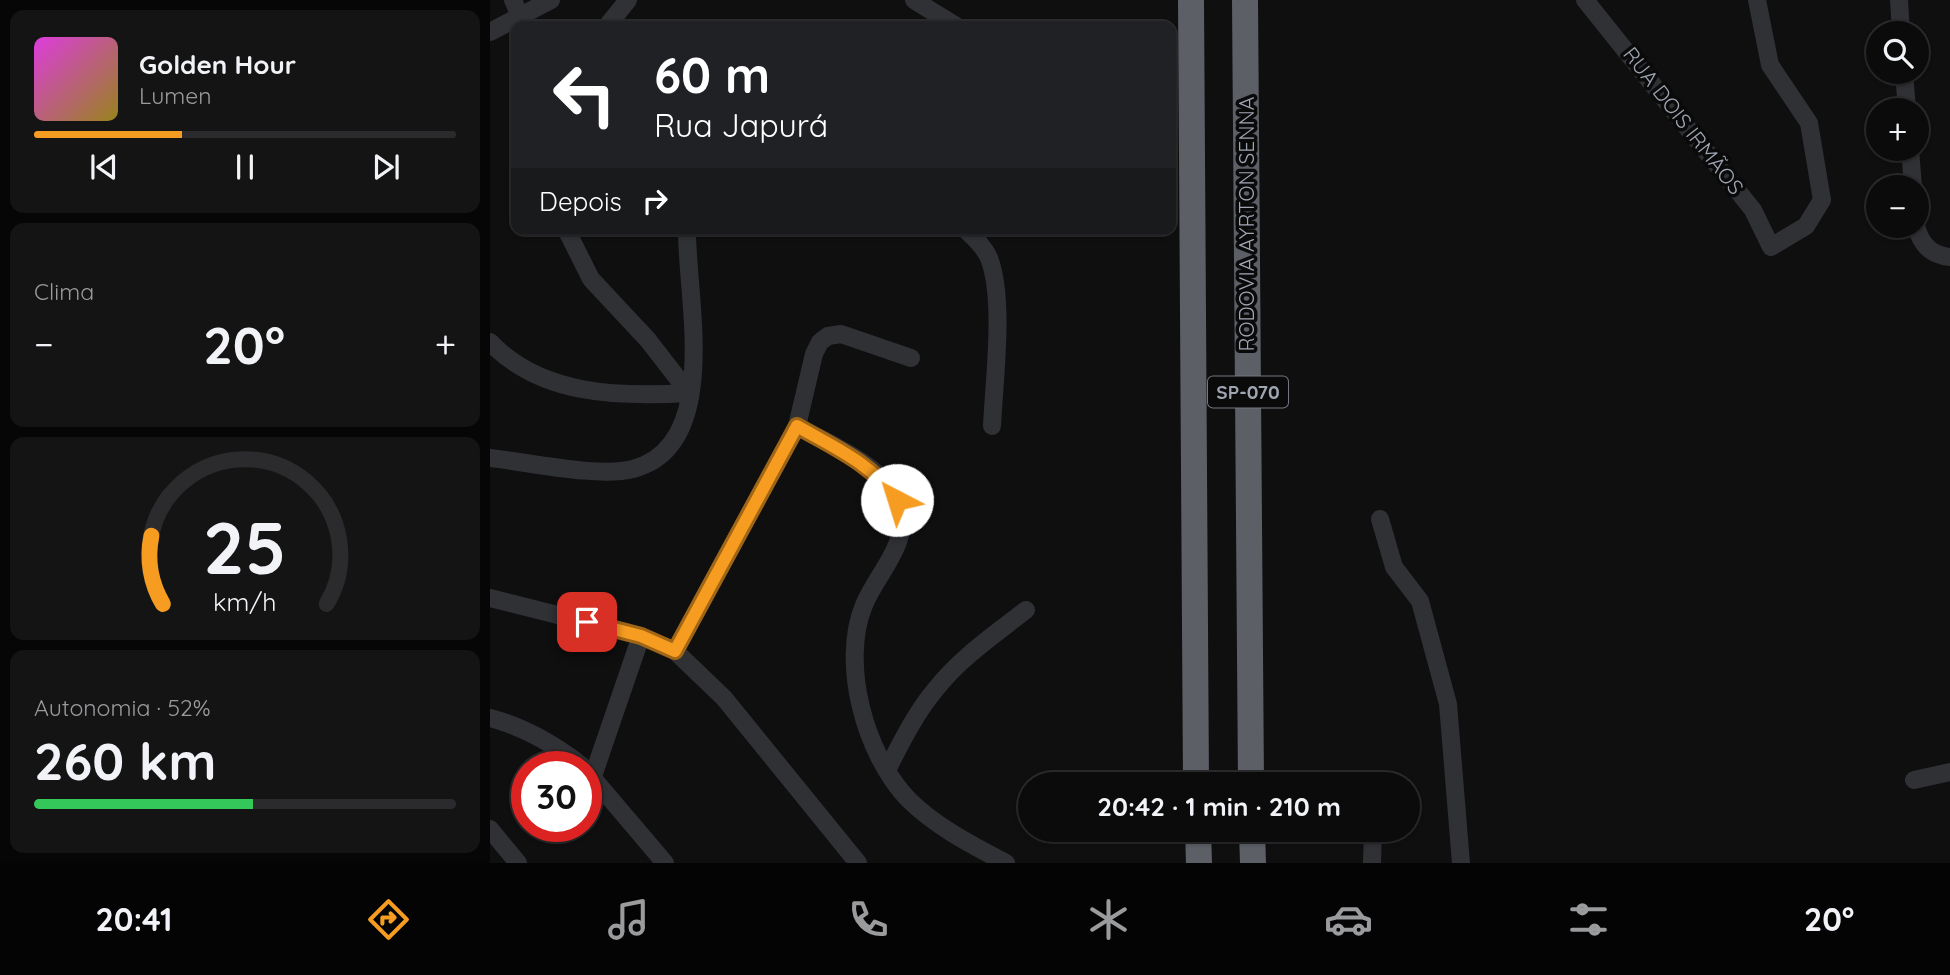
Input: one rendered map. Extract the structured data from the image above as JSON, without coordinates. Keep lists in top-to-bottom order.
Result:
{
  "streets": {
    "highway": ["RODOVIA AYRTON SENNA", "SP-070"],
    "street": ["RUA DOIS IRMÃOS"]
  },
  "page": {
    "map_buttons": ["+", "−"],
    "turn": ["60 m", "Rua Japurá"],
    "song": ["Golden Hour", "Lumen"],
    "then": "Depois",
    "tile": [
      "Clima",
      ["Autonomia · 52%", "260 km"]
    ],
    "heat": ["−", "20°", "+"],
    "limit": "30",
    "trip": "20:42 · 1 min · 210 m",
    "tabs": ["20:41", "20°"],
    "gauge": ["25", "km/h"]
  }
}
